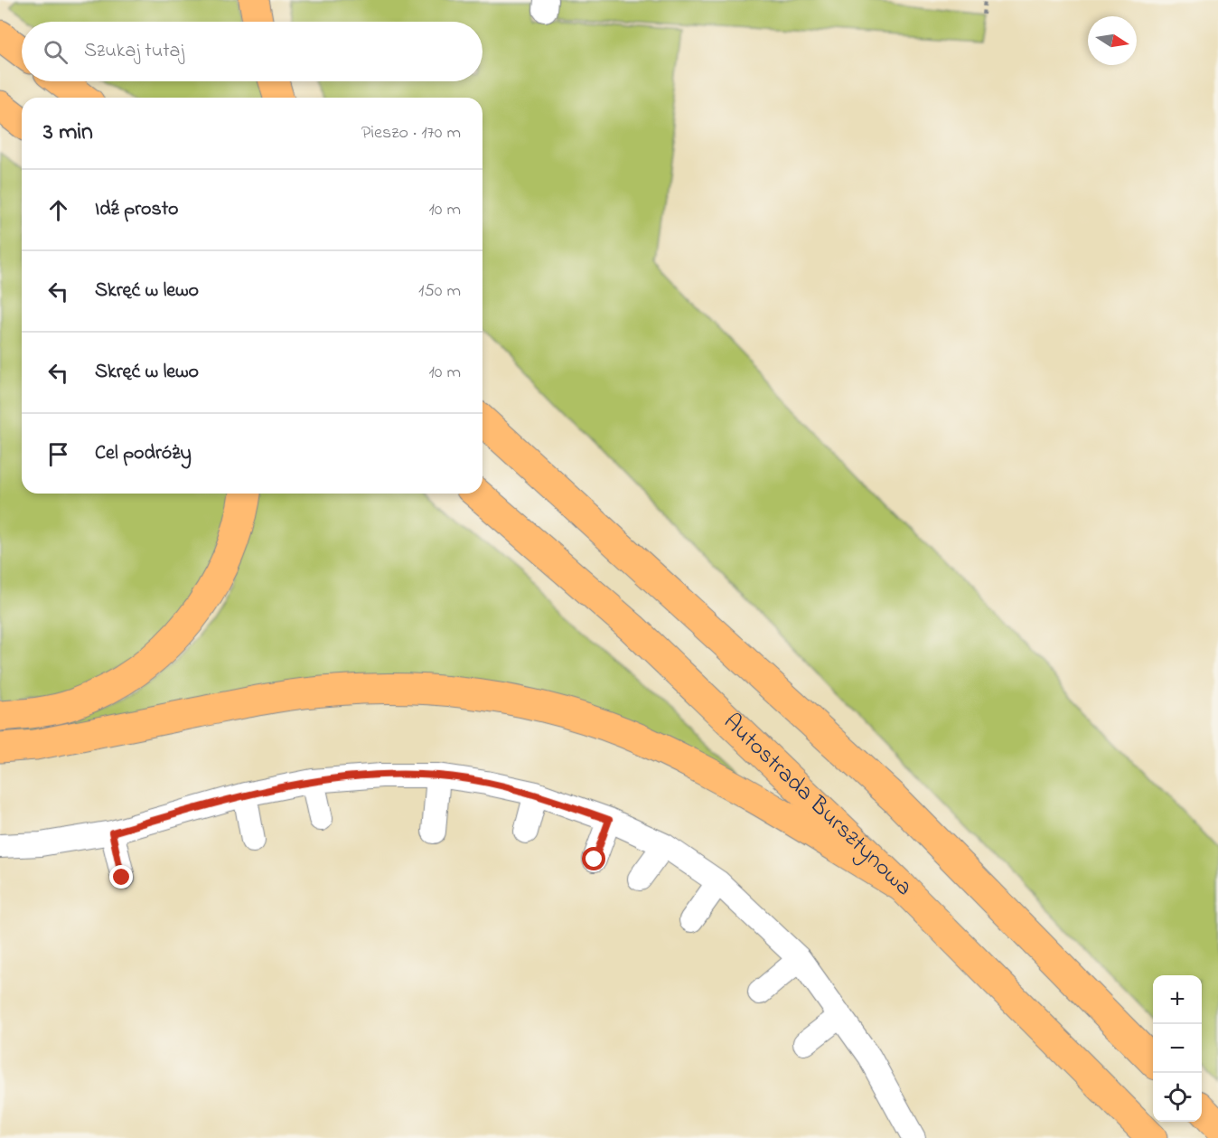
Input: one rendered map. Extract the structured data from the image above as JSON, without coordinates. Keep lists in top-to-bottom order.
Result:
{
  "streets": {
    "highway": ["Autostrada Bursztynowa"]
  },
  "north": "right",
  "page": {
    "search": "Szukaj tutaj",
    "heading": ["3 min", "Pieszo · 170 m"],
    "list": [
      ["Idź prosto", "10 m"],
      ["Skręć w lewo", "150 m"],
      ["Skręć w lewo", "10 m"],
      "Cel podróży"
    ],
    "map_buttons": ["+", "−"]
  }
}
